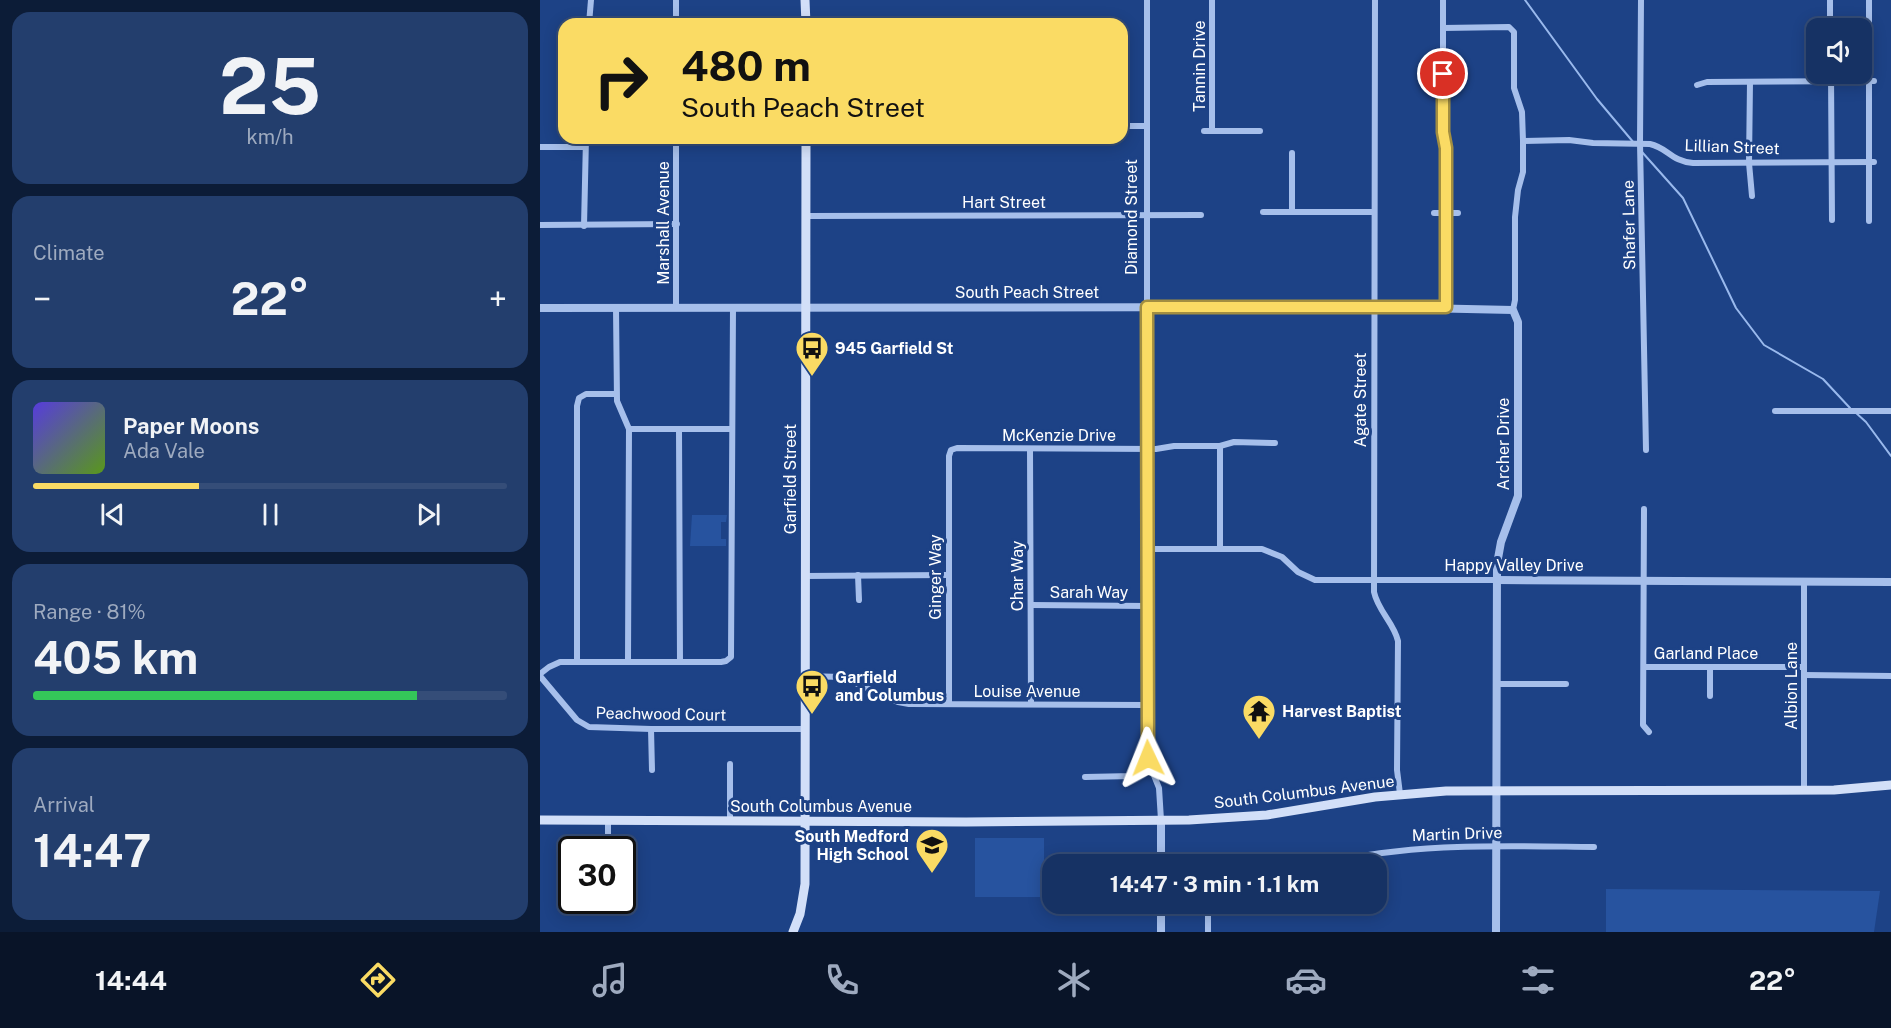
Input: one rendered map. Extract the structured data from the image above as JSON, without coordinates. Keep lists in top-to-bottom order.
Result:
{
  "streets": {
    "main road": ["Garfield Street", "South Columbus Avenue"],
    "street": [
      "Tannin Drive",
      "Lillian Street",
      "Hart Street",
      "Diamond Street",
      "Marshall Avenue",
      "Shafer Lane",
      "South Peach Street",
      "Agate Street",
      "McKenzie Drive",
      "Archer Drive",
      "Happy Valley Drive",
      "Char Way",
      "Ginger Way",
      "Sarah Way",
      "Garland Place",
      "Albion Lane",
      "Louise Avenue",
      "Peachwood Court",
      "Martin Drive"
    ]
  },
  "crossings": [
    ["Lillian Street", "Shafer Lane"],
    ["Lillian Street", "Archer Drive"],
    ["Hart Street", "Diamond Street"],
    ["Hart Street", "Garfield Street"],
    ["Diamond Street", "South Peach Street"],
    ["Diamond Street", "McKenzie Drive"],
    ["Diamond Street", "Happy Valley Drive"],
    ["Diamond Street", "Sarah Way"],
    ["Diamond Street", "Louise Avenue"],
    ["Diamond Street", "South Columbus Avenue"],
    ["Marshall Avenue", "South Peach Street"],
    ["South Peach Street", "Agate Street"],
    ["South Peach Street", "Archer Drive"],
    ["South Peach Street", "Garfield Street"],
    ["Agate Street", "Happy Valley Drive"],
    ["Agate Street", "South Columbus Avenue"],
    ["McKenzie Drive", "Char Way"],
    ["McKenzie Drive", "Ginger Way"],
    ["Archer Drive", "Happy Valley Drive"],
    ["Archer Drive", "South Columbus Avenue"],
    ["Archer Drive", "Martin Drive"],
    ["Garfield Street", "Louise Avenue"],
    ["Garfield Street", "Peachwood Court"],
    ["Garfield Street", "South Columbus Avenue"],
    ["Happy Valley Drive", "Albion Lane"],
    ["Char Way", "Sarah Way"],
    ["Char Way", "Louise Avenue"],
    ["Ginger Way", "Louise Avenue"],
    ["Garland Place", "Albion Lane"],
    ["Albion Lane", "South Columbus Avenue"]
  ],
  "places": {
    "bus stop": ["945 Garfield St", "Garfield and Columbus"],
    "temple": ["Harvest Baptist"],
    "school or university": ["South Medford High School"]
  },
  "page": {
    "tile": [
      ["25", "km/h"],
      "Climate",
      ["Range · 81%", "405 km"],
      ["Arrival", "14:47"]
    ],
    "turn": ["480 m", "South Peach Street"],
    "heat": ["−", "22°", "+"],
    "song": ["Paper Moons", "Ada Vale"],
    "limit": "30",
    "trip": "14:47 · 3 min · 1.1 km",
    "tabs": ["14:44", "22°"]
  }
}
